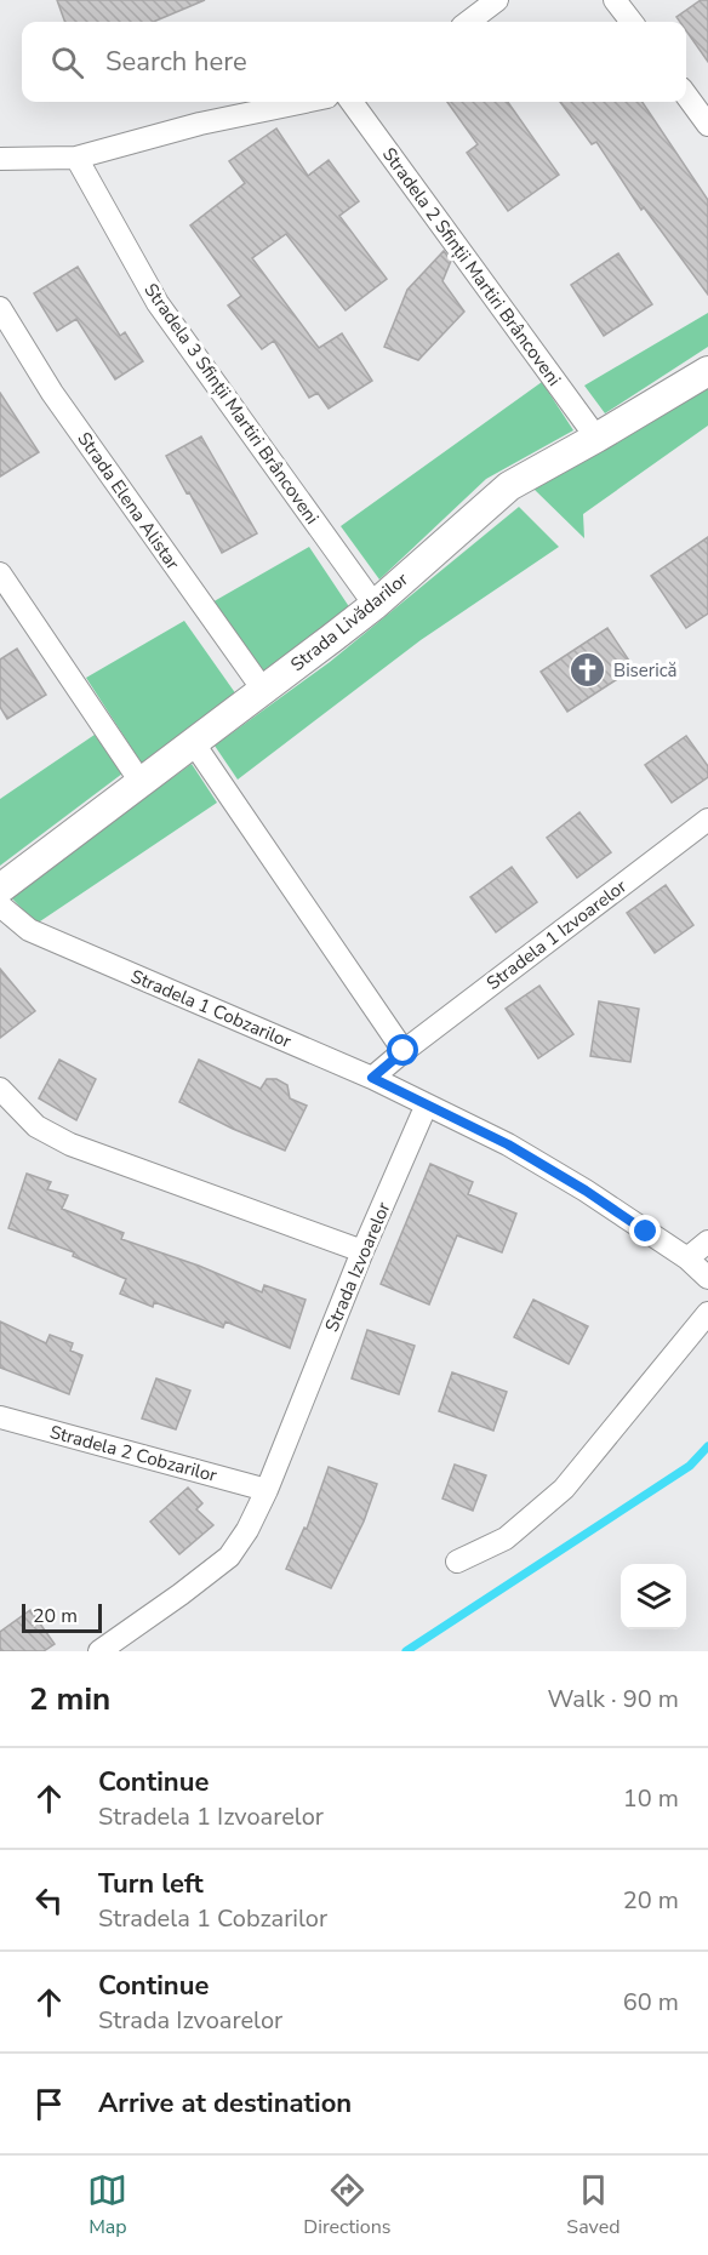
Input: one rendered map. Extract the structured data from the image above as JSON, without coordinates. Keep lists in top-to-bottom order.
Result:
{
  "streets": {
    "street": [
      "Stradela 2 Sfinții Martiri Brâncoveni",
      "Stradela 3 Sfinții Martiri Brâncoveni",
      "Strada Elena Alistar",
      "Strada Livădarilor",
      "Stradela 1 Izvoarelor",
      "Stradela 1 Cobzarilor",
      "Strada Izvoarelor",
      "Stradela 2 Cobzarilor"
    ]
  },
  "crossings": [
    ["Stradela 2 Sfinții Martiri Brâncoveni", "Strada Livădarilor"],
    ["Stradela 3 Sfinții Martiri Brâncoveni", "Strada Livădarilor"],
    ["Strada Elena Alistar", "Strada Livădarilor"],
    ["Stradela 1 Izvoarelor", "Stradela 1 Cobzarilor"],
    ["Stradela 1 Cobzarilor", "Strada Izvoarelor"],
    ["Strada Izvoarelor", "Stradela 2 Cobzarilor"]
  ],
  "places": {
    "church": ["Biserică"]
  },
  "scale_bar": "20 m",
  "page": {
    "search": "Search here",
    "scale": "20 m",
    "heading": ["2 min", "Walk · 90 m"],
    "list": [
      ["Continue", "Stradela 1 Izvoarelor", "10 m"],
      ["Turn left", "Stradela 1 Cobzarilor", "20 m"],
      ["Continue", "Strada Izvoarelor", "60 m"],
      "Arrive at destination"
    ],
    "nav": ["Map", "Directions", "Saved"]
  }
}
